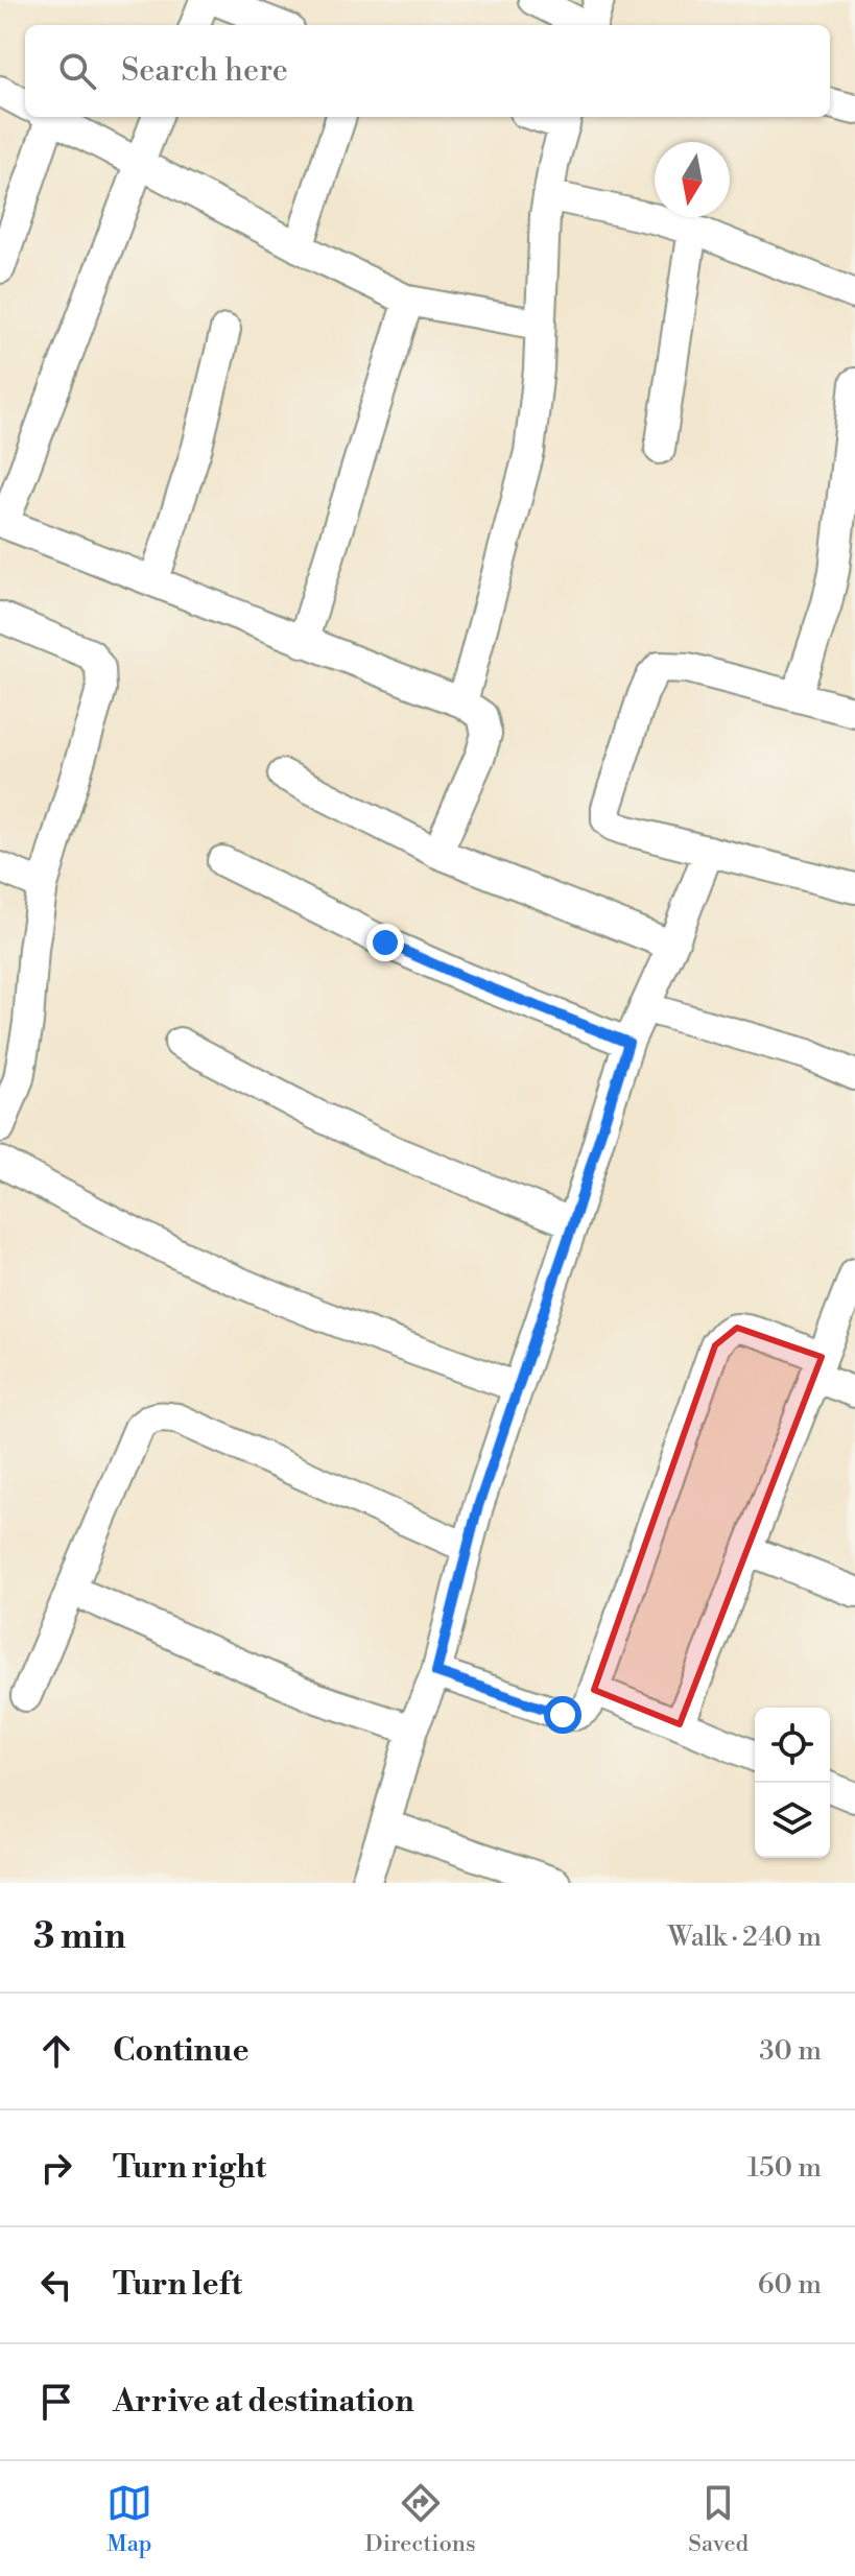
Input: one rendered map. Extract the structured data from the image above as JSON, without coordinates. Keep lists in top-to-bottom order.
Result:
{
  "north": "bottom",
  "page": {
    "search": "Search here",
    "heading": ["3 min", "Walk · 240 m"],
    "list": [
      ["Continue", "30 m"],
      ["Turn right", "150 m"],
      ["Turn left", "60 m"],
      "Arrive at destination"
    ],
    "nav": ["Map", "Directions", "Saved"]
  }
}
